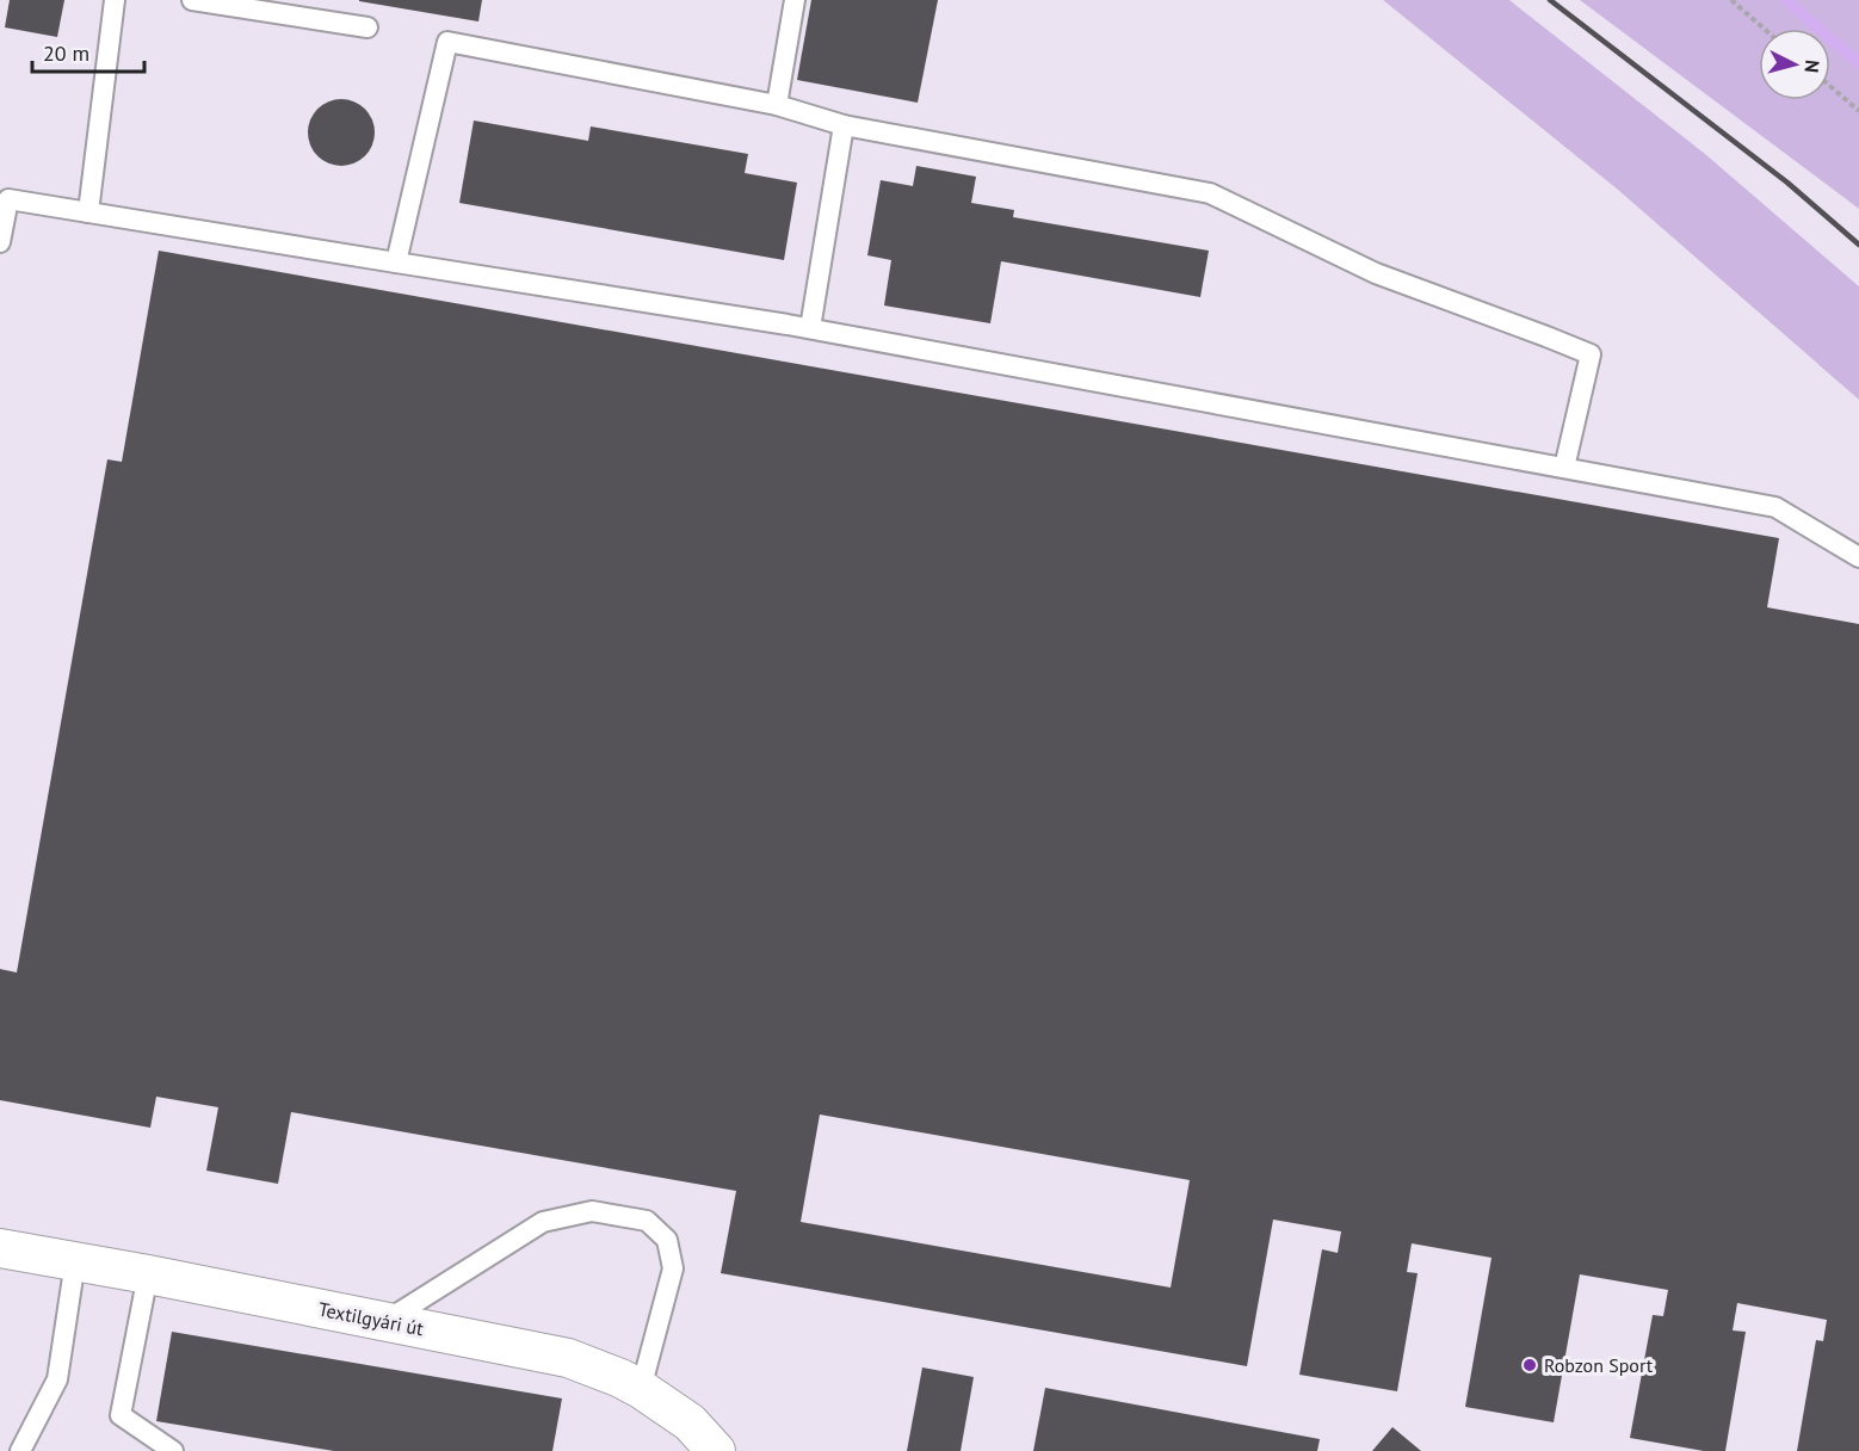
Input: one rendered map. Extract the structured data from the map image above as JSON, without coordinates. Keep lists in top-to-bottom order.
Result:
{
  "streets": {
    "street": ["Textilgyári út"]
  },
  "places": ["Robzon Sport"],
  "scale_bar": "20 m",
  "north": "right"
}
